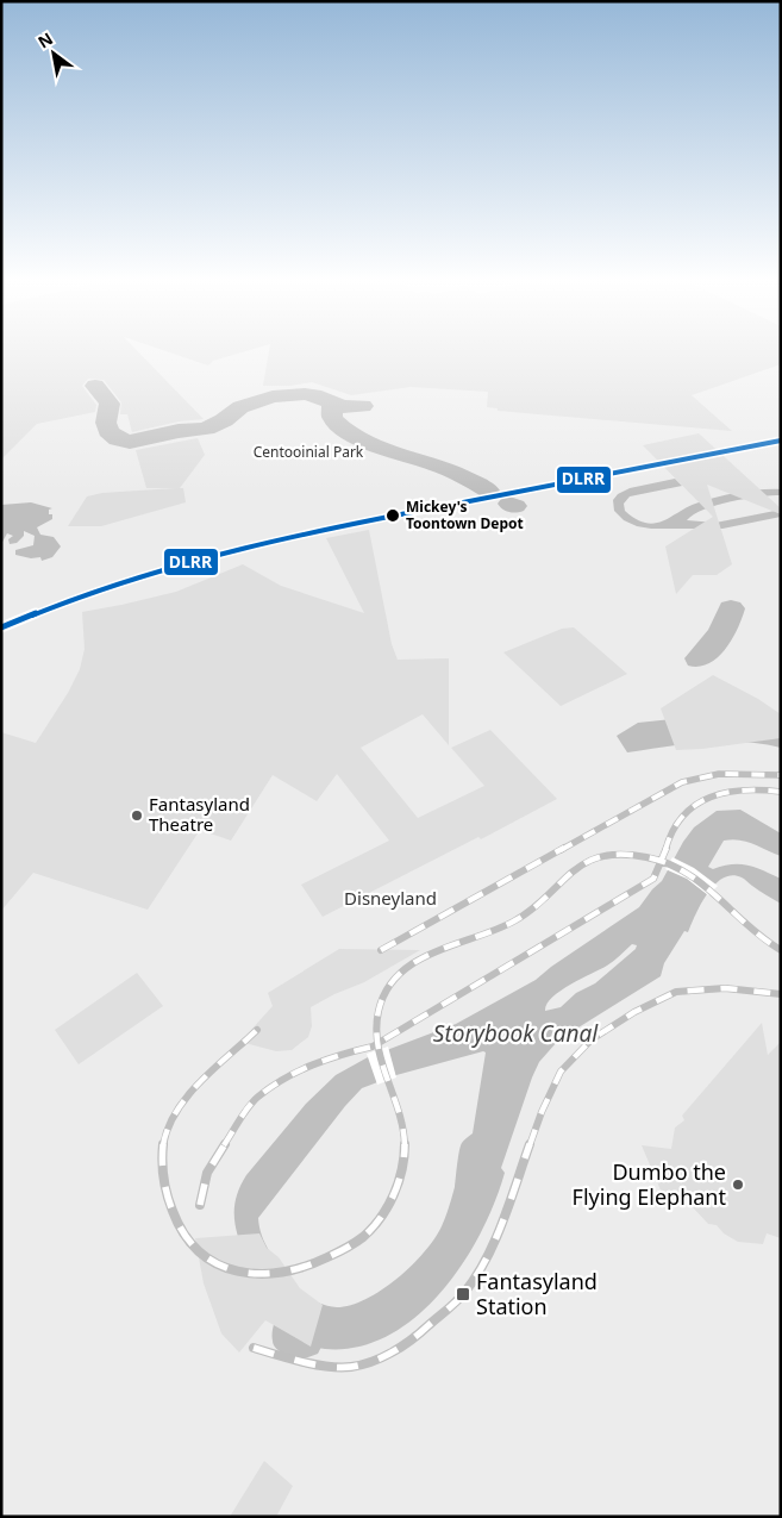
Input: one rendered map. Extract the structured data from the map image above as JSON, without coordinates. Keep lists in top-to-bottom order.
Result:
{
  "water": ["Storybook Canal"],
  "parks": ["Centooinial Park", "Disneyland"],
  "places": {
    "other": ["Mickey's Toontown Depot", "Fantasyland Theatre", "Dumbo the Flying Elephant"],
    "transit": ["Fantasyland Station"]
  },
  "lines": ["transit line DLRR"],
  "north": "top left"
}
